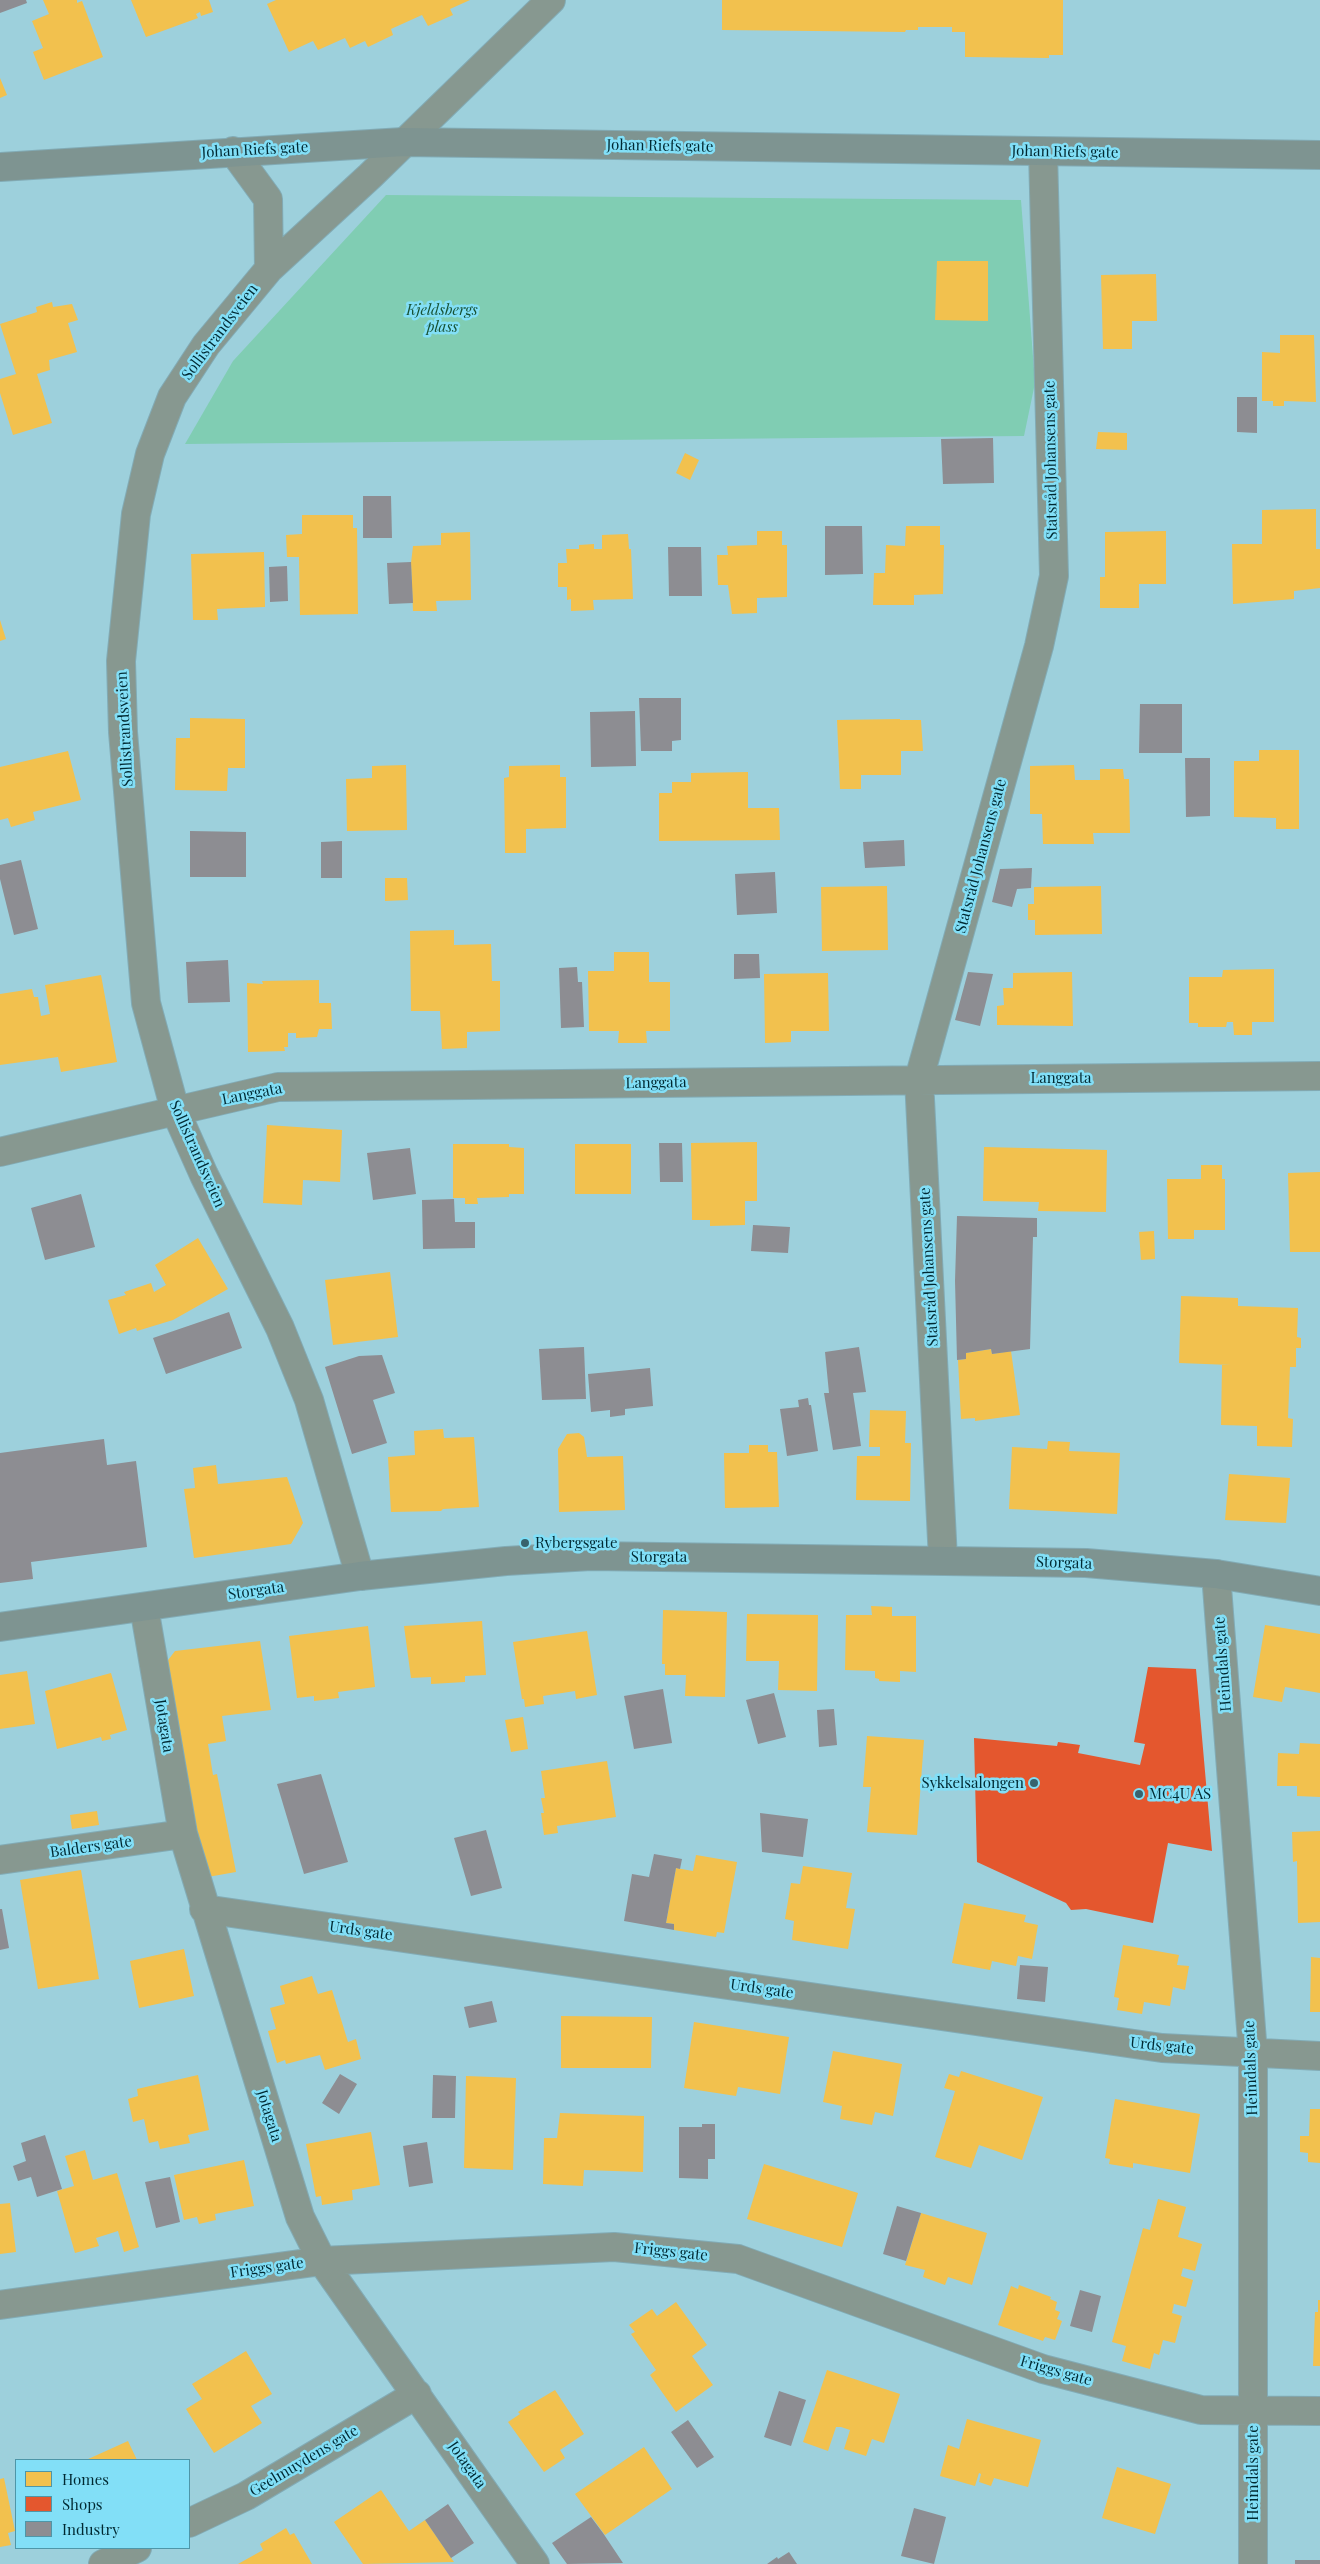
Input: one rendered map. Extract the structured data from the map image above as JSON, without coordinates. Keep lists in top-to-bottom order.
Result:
{
  "streets": {
    "main road": ["Johan Riefs gate", "Storgata"],
    "street": [
      "Sollistrandsveien",
      "Statsråd Johansens gate",
      "Langgata",
      "Heimdals gate",
      "Jotagata",
      "Balders gate",
      "Urds gate",
      "Friggs gate",
      "Geelmuydens gate"
    ]
  },
  "crossings": [
    ["Johan Riefs gate", "Sollistrandsveien"],
    ["Johan Riefs gate", "Statsråd Johansens gate"],
    ["Sollistrandsveien", "Langgata"],
    ["Sollistrandsveien", "Storgata"],
    ["Statsråd Johansens gate", "Langgata"],
    ["Statsråd Johansens gate", "Storgata"],
    ["Storgata", "Heimdals gate"],
    ["Storgata", "Jotagata"],
    ["Heimdals gate", "Urds gate"],
    ["Heimdals gate", "Friggs gate"],
    ["Jotagata", "Balders gate"],
    ["Jotagata", "Urds gate"],
    ["Jotagata", "Friggs gate"],
    ["Jotagata", "Geelmuydens gate"]
  ],
  "parks": ["Kjeldsbergs plass"],
  "places": ["Rybergsgate", "Sykkelsalongen", "MC4U AS"],
  "legend": ["Homes", "Shops", "Industry"]
}
